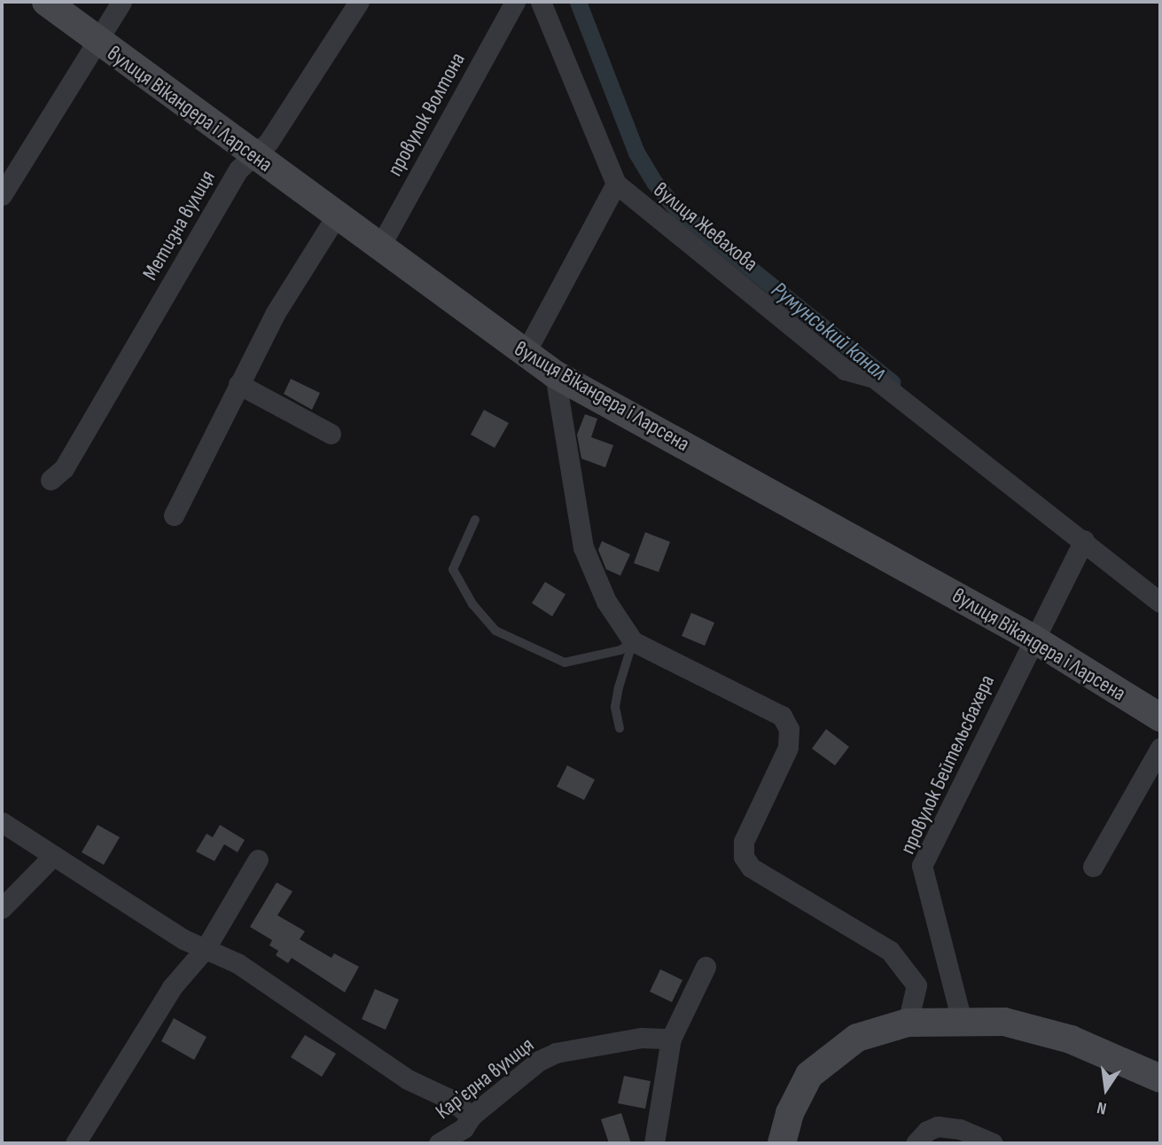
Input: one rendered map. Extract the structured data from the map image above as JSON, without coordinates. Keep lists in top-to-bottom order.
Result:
{
  "streets": {
    "street": [
      "вулиця Вікандера і Ларсена",
      "провулок Волтона",
      "Метизна вулиця",
      "вулиця Жевахова",
      "провулок Бейтельсбахера",
      "Карʼєрна вулиця"
    ]
  },
  "crossings": [
    ["вулиця Вікандера і Ларсена", "провулок Волтона"],
    ["вулиця Вікандера і Ларсена", "Метизна вулиця"],
    ["вулиця Вікандера і Ларсена", "провулок Бейтельсбахера"],
    ["вулиця Жевахова", "провулок Бейтельсбахера"]
  ],
  "water": ["Румунський канал"],
  "north": "bottom"
}
